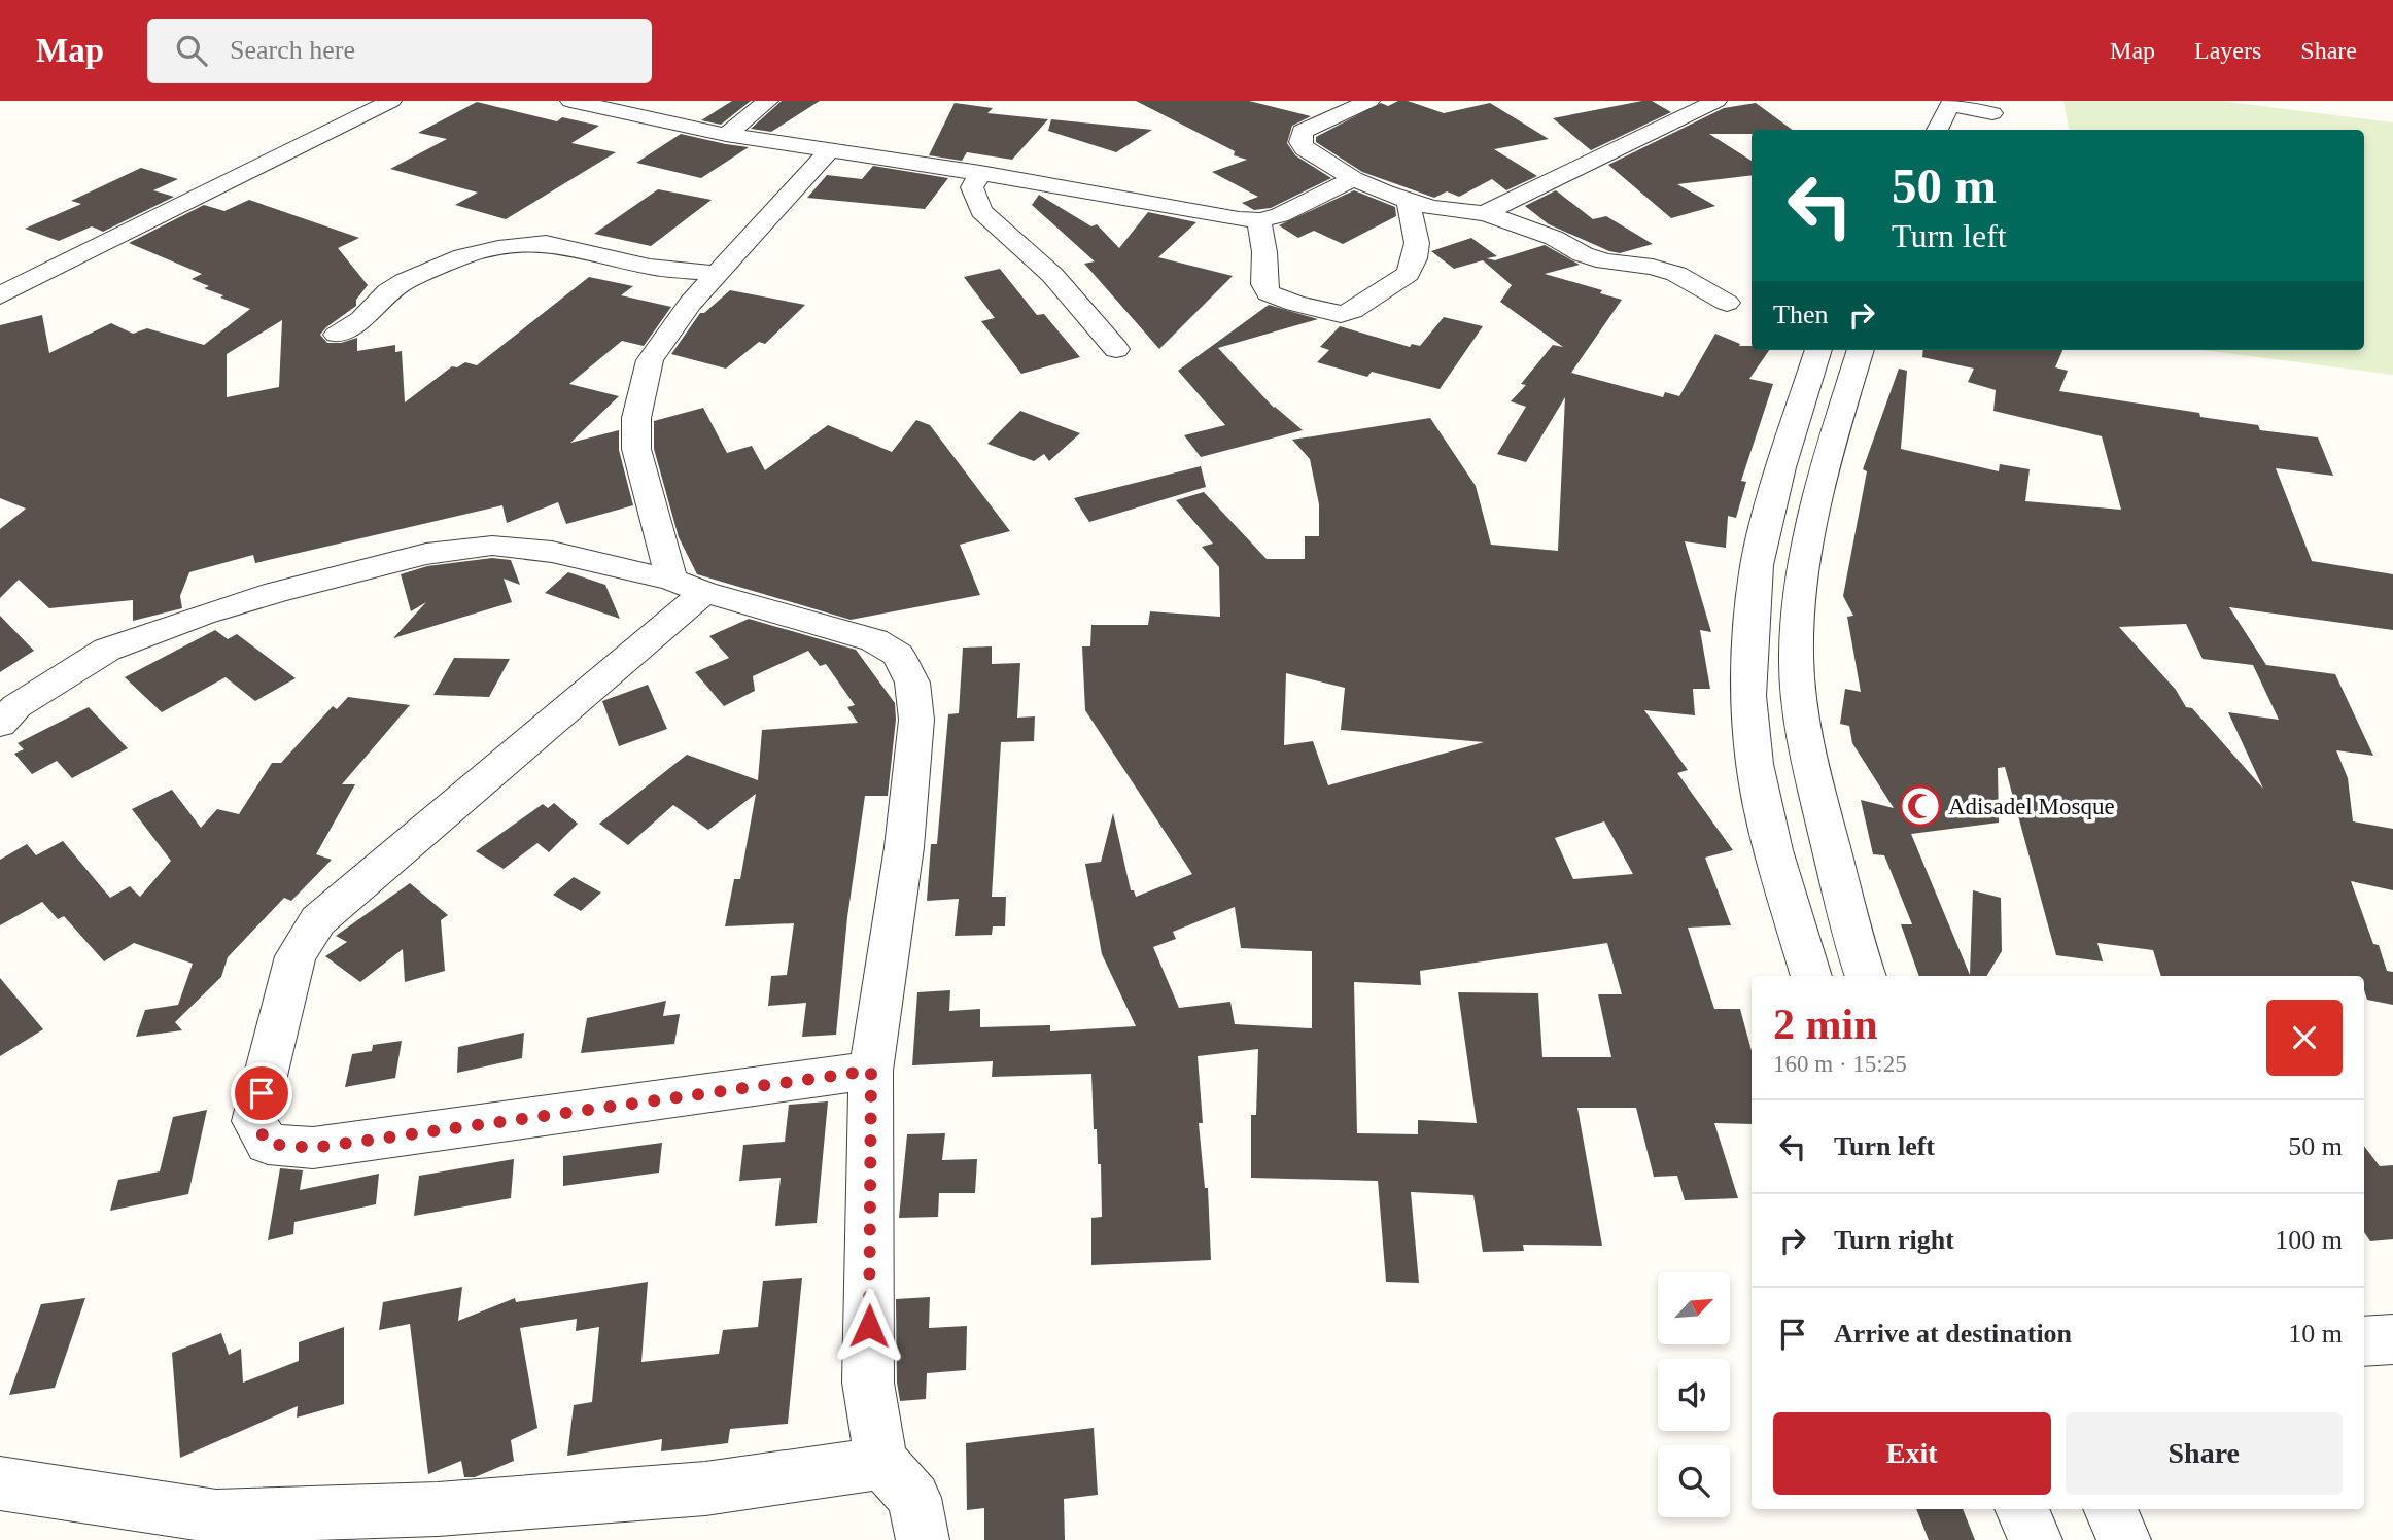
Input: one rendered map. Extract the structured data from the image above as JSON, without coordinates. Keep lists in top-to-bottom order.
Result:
{
  "places": {
    "mosque": ["Adisadel Mosque"]
  },
  "north": "top right",
  "page": {
    "header": "Map",
    "search": "Search here",
    "nav": ["Map", "Layers", "Share"],
    "turn": ["50 m", "Turn left"],
    "then": "Then",
    "heading": ["2 min", "160 m · 15:25"],
    "list": [
      {
        "name": "Turn left",
        "value": "50 m"
      },
      {
        "name": "Turn right",
        "value": "100 m"
      },
      {
        "name": "Arrive at destination",
        "value": "10 m"
      }
    ],
    "buttons": ["Exit", "Share"]
  }
}
